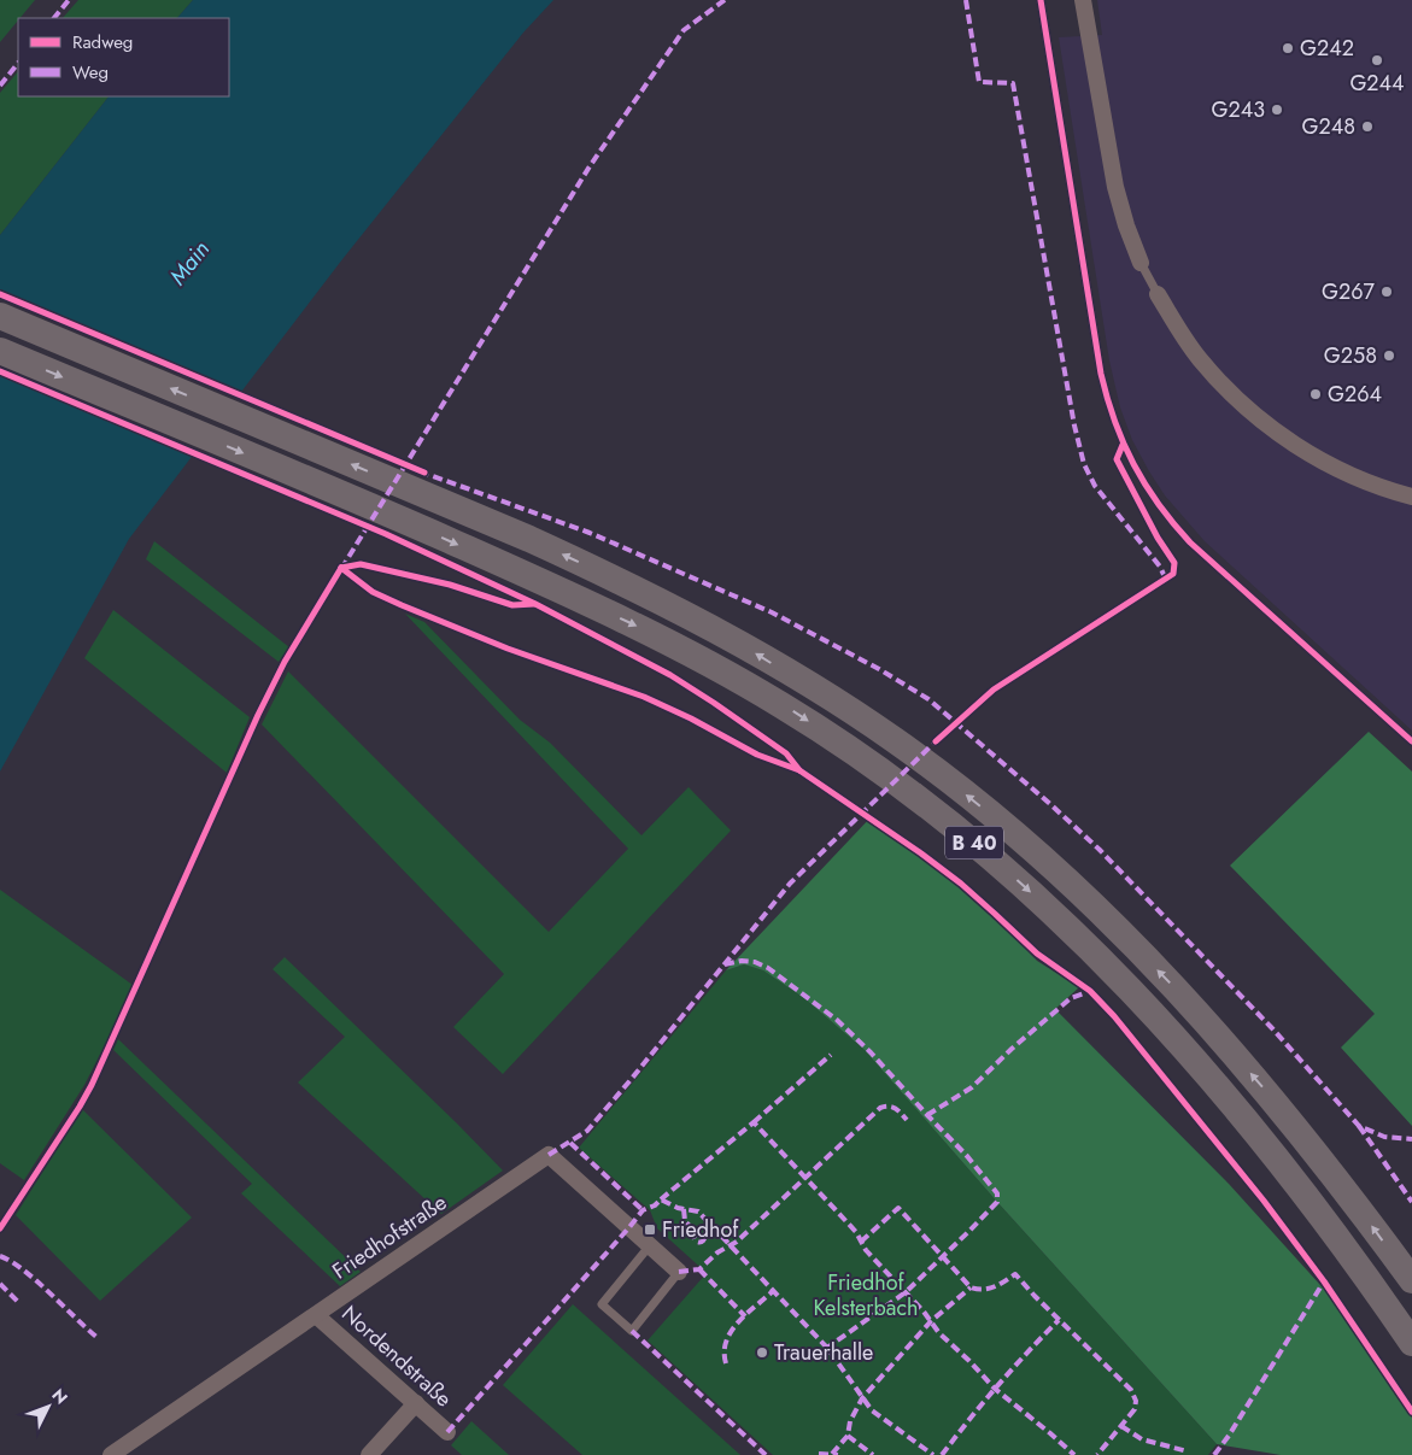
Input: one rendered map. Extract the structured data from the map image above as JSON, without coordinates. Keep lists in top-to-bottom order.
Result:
{
  "streets": {
    "highway": ["B 40"],
    "street": ["Friedhofstraße", "Nordendstraße"]
  },
  "crossings": [
    ["Friedhofstraße", "Nordendstraße"]
  ],
  "water": ["Main"],
  "parks": ["Friedhof Kelsterbach"],
  "places": {
    "other": [
      "G242",
      "G244",
      "G243",
      "G248",
      "G267",
      "G258",
      "G264",
      "Trauerhalle"
    ],
    "transit": ["Friedhof"]
  },
  "legend": ["Radweg", "Weg"],
  "north": "top right"
}
